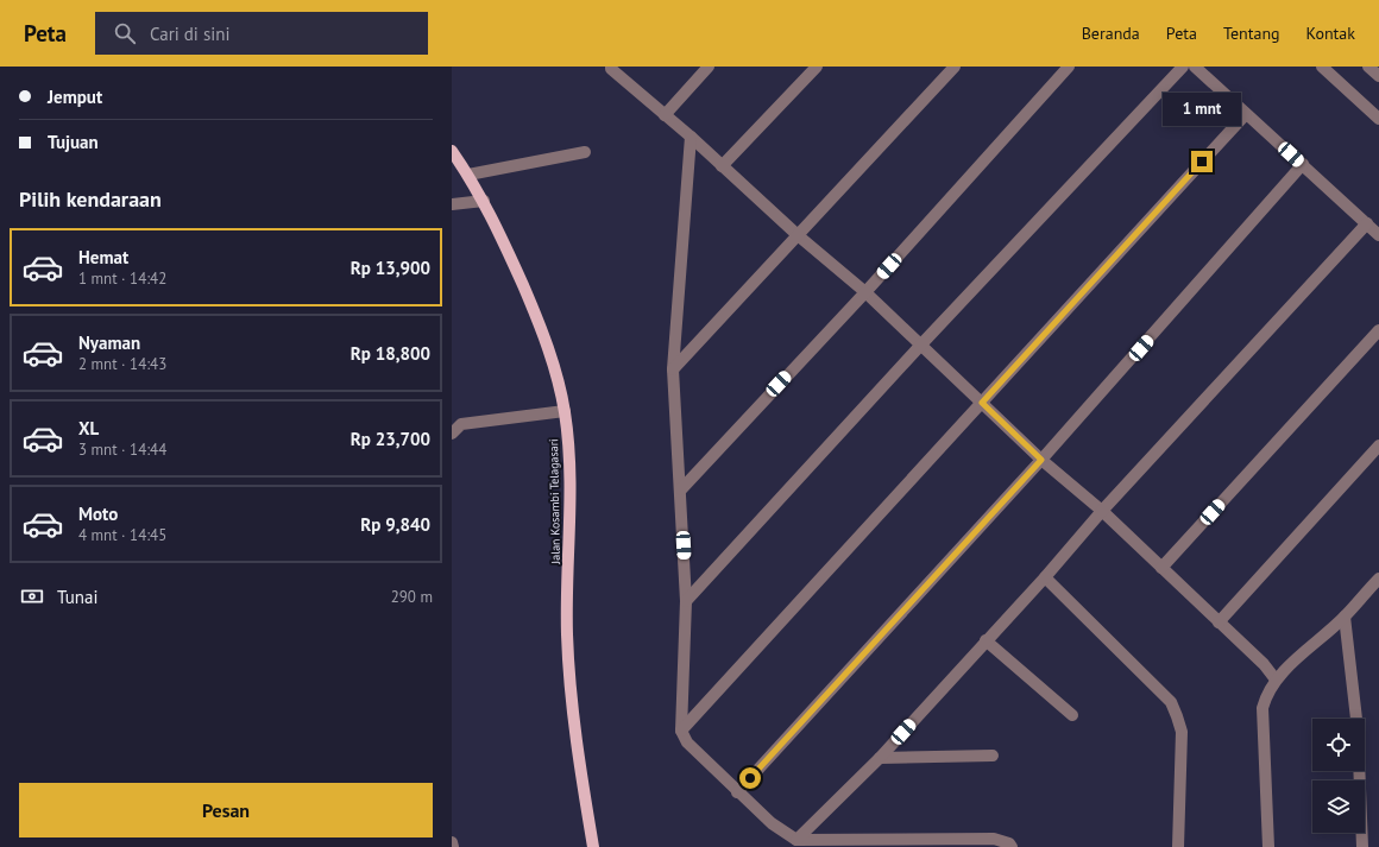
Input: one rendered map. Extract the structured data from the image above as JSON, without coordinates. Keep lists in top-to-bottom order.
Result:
{
  "streets": {
    "main road": ["Jalan Kosambi Telagasari"]
  },
  "page": {
    "header": "Peta",
    "search": "Cari di sini",
    "nav": [
      "Beranda",
      "Peta",
      "Tentang",
      "Kontak"
    ],
    "banner": ["Jemput", "Tujuan"],
    "bubble": "1 mnt",
    "heading": "Pilih kendaraan",
    "list": [
      {
        "name": "Hemat",
        "note": "1 mnt · 14:42",
        "value": "Rp 13,900"
      },
      {
        "name": "Nyaman",
        "note": "2 mnt · 14:43",
        "value": "Rp 18,800"
      },
      {
        "name": "XL",
        "note": "3 mnt · 14:44",
        "value": "Rp 23,700"
      },
      {
        "name": "Moto",
        "note": "4 mnt · 14:45",
        "value": "Rp 9,840"
      }
    ],
    "pay": ["Tunai", "290 m"],
    "buttons": "Pesan"
  }
}
